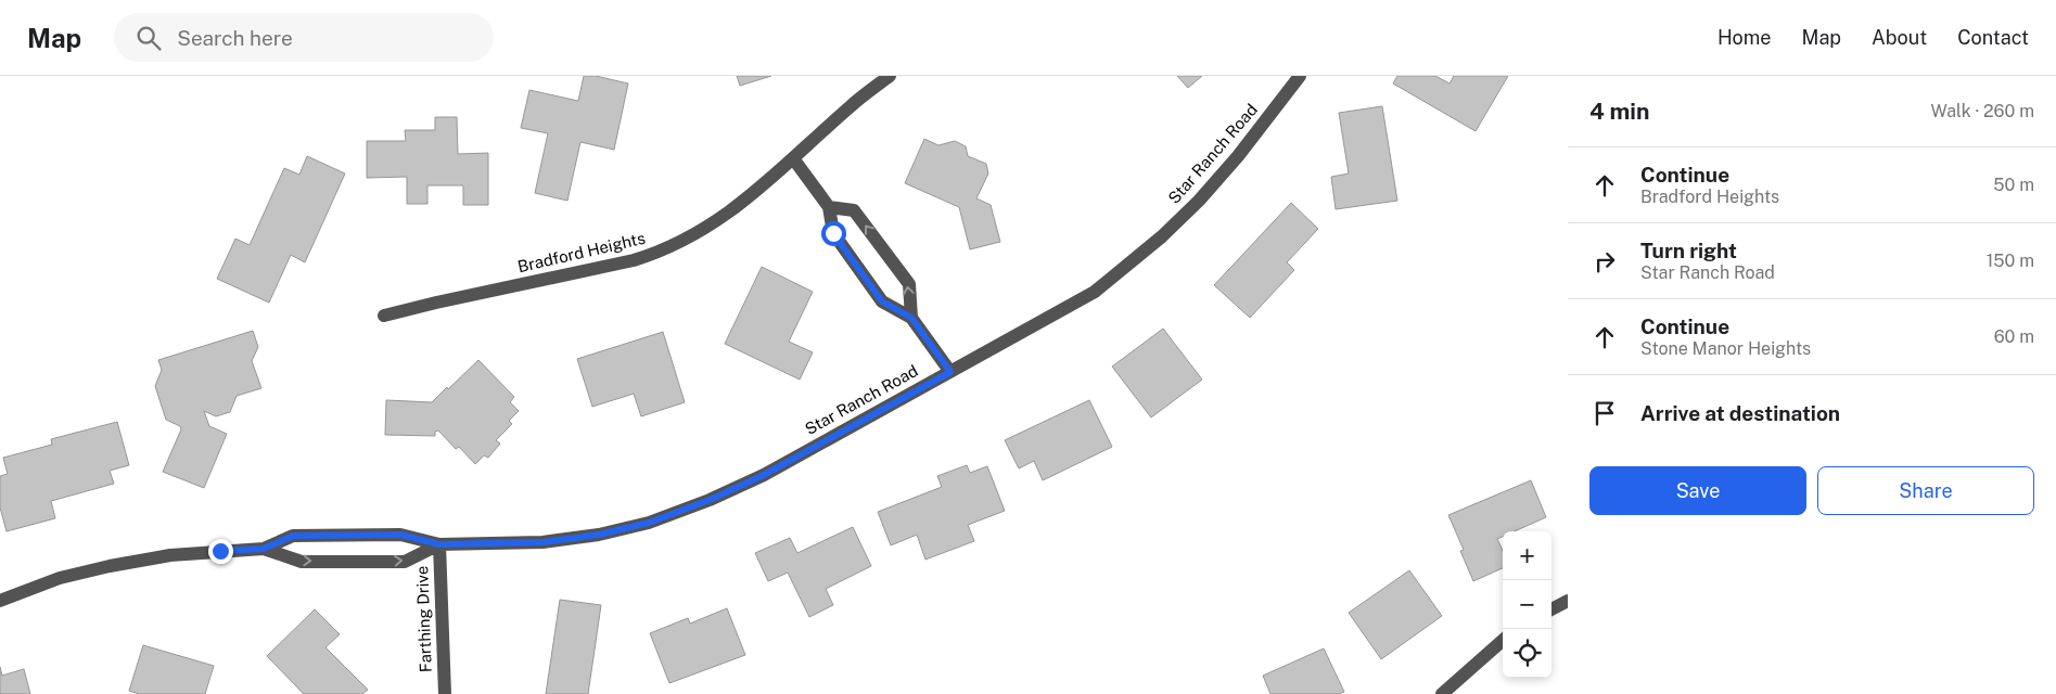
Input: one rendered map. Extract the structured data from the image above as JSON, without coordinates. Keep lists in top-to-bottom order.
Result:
{
  "streets": {
    "street": ["Star Ranch Road", "Bradford Heights", "Farthing Drive"]
  },
  "crossings": [
    ["Star Ranch Road", "Farthing Drive"]
  ],
  "page": {
    "header": "Map",
    "search": "Search here",
    "nav": [
      "Home",
      "Map",
      "About",
      "Contact"
    ],
    "heading": ["4 min", "Walk · 260 m"],
    "list": [
      ["Continue", "Bradford Heights", "50 m"],
      ["Turn right", "Star Ranch Road", "150 m"],
      ["Continue", "Stone Manor Heights", "60 m"],
      "Arrive at destination"
    ],
    "buttons": ["Save", "Share"],
    "map_buttons": ["+", "−"]
  }
}
